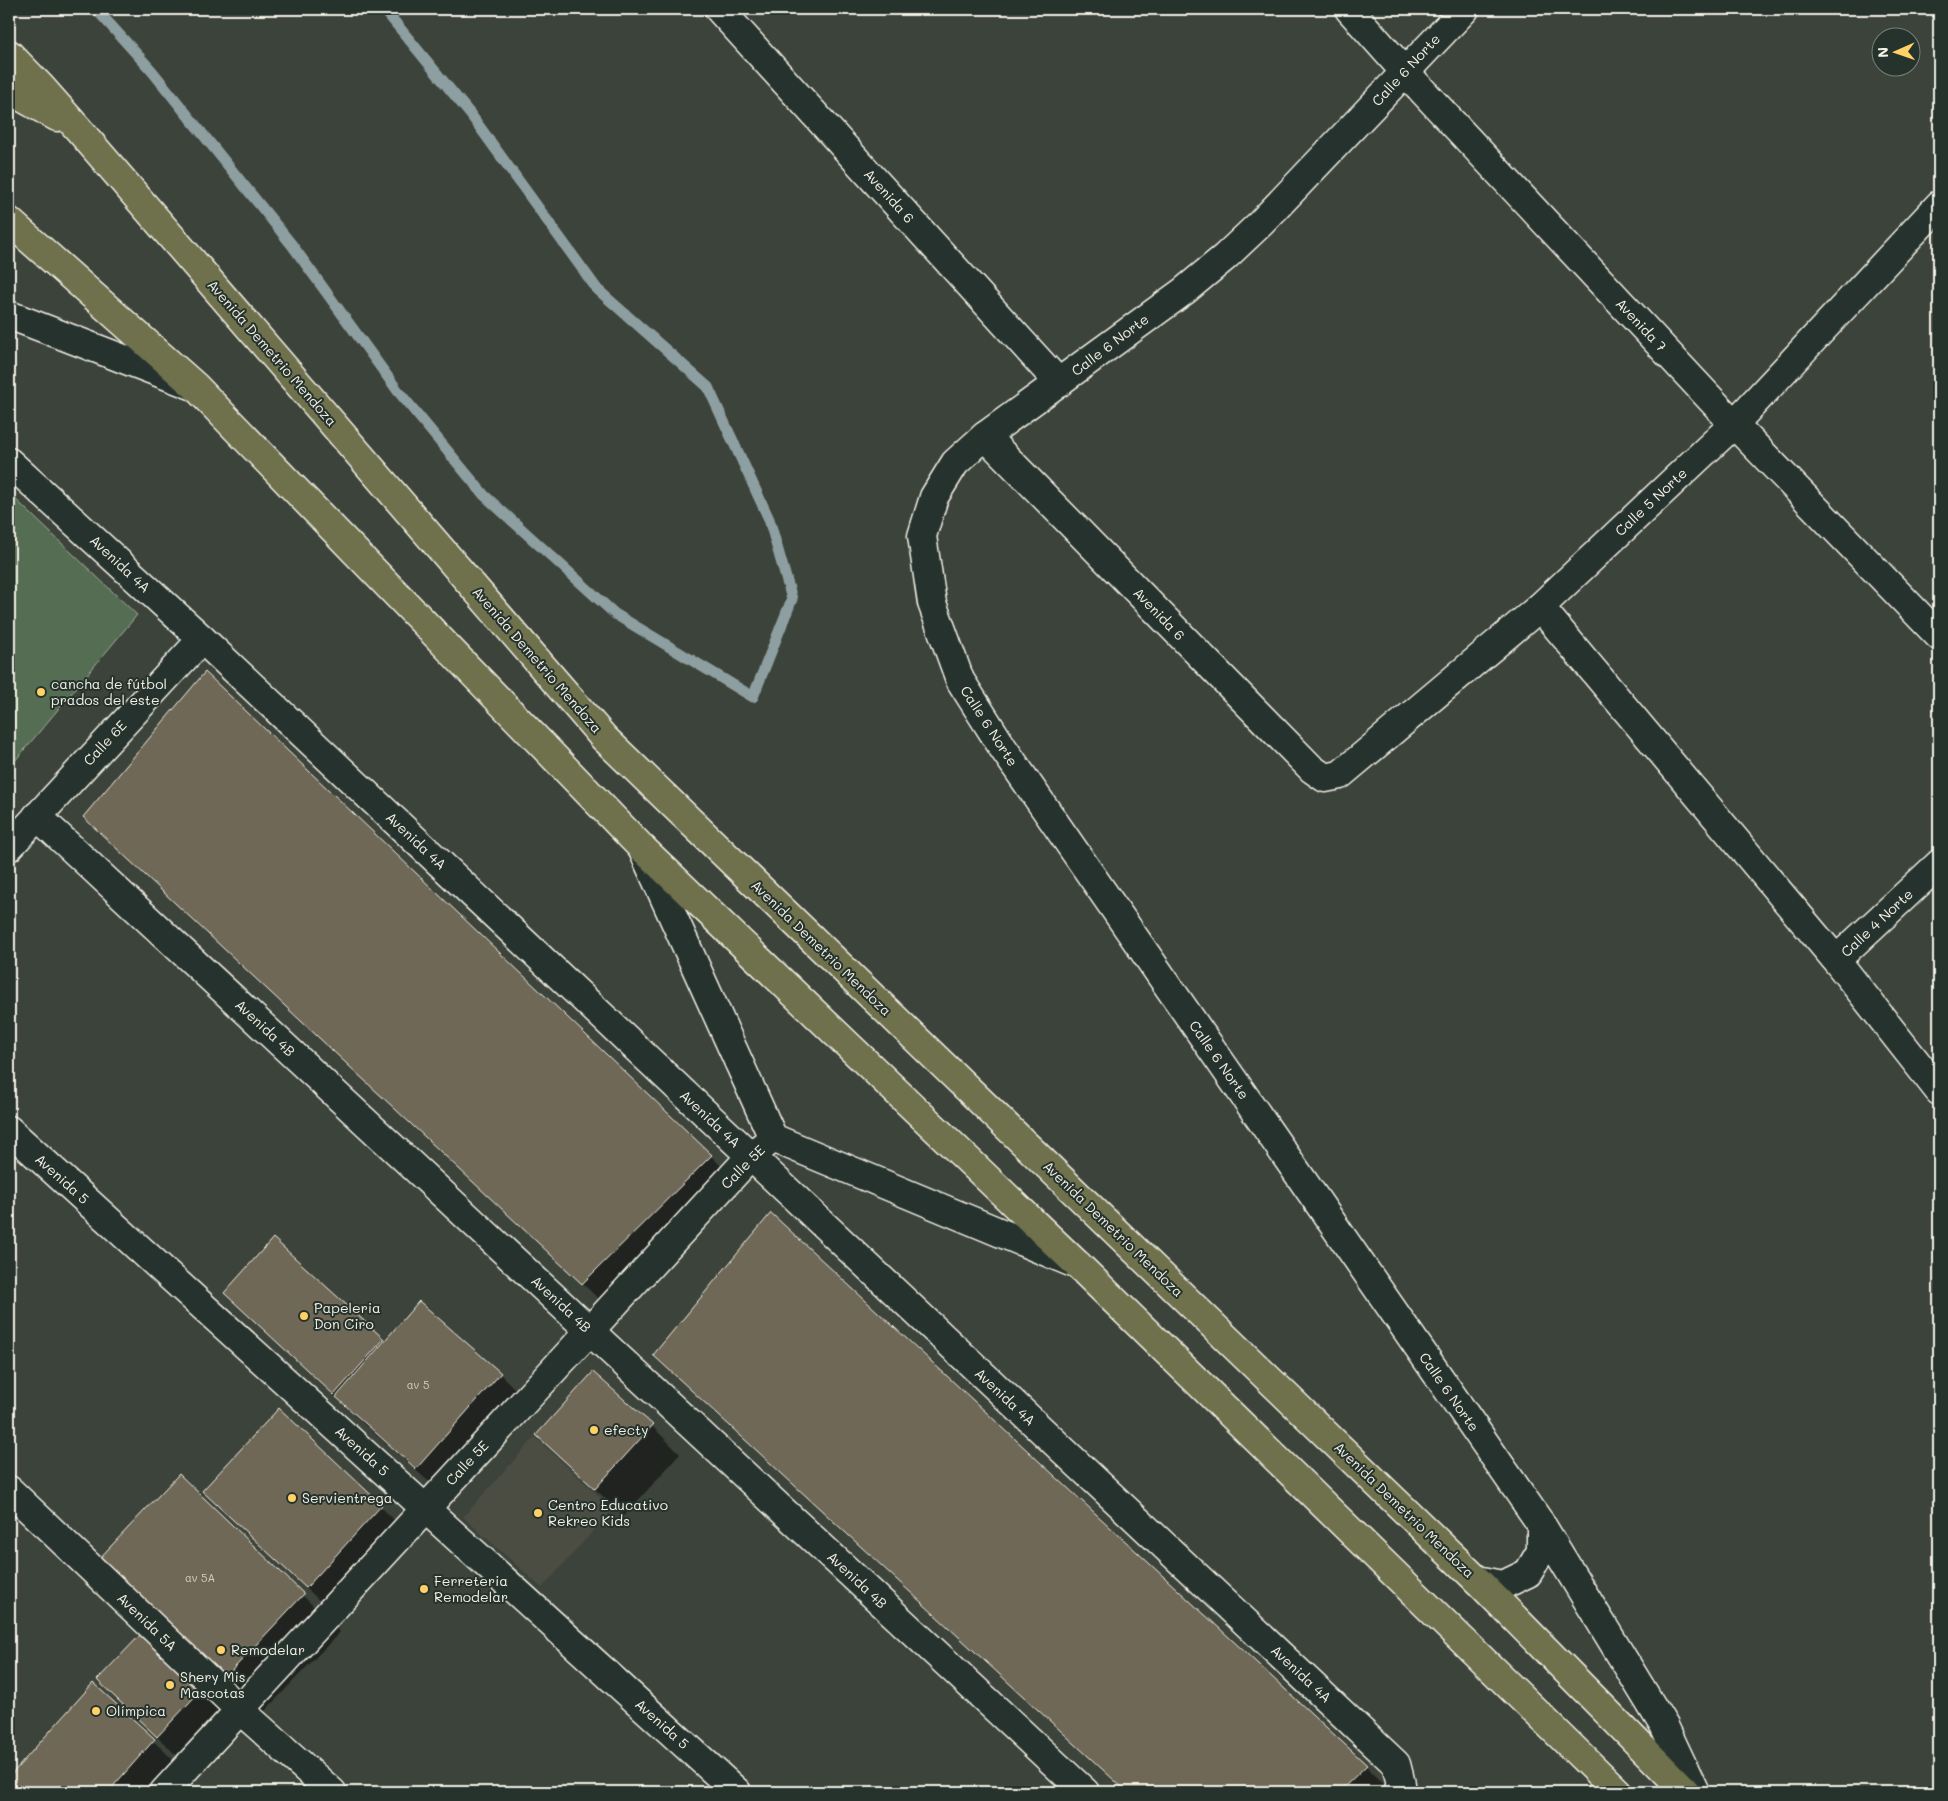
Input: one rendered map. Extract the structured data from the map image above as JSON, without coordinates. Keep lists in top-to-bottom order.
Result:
{
  "streets": {
    "main road": ["Avenida Demetrio Mendoza"],
    "street": [
      "Calle 6 Norte",
      "Avenida 6",
      "Avenida 7",
      "Calle 5 Norte",
      "Avenida 4A",
      "Calle 6E",
      "Calle 4 Norte",
      "Avenida 4B",
      "Calle 5E",
      "Avenida 5",
      "Avenida 5A"
    ]
  },
  "crossings": [
    ["Calle 6 Norte", "Avenida 6"],
    ["Calle 6 Norte", "Avenida 7"],
    ["Avenida 6", "Calle 5 Norte"],
    ["Avenida 7", "Calle 5 Norte"],
    ["Avenida 4A", "Calle 6E"],
    ["Avenida 4A", "Calle 5E"],
    ["Calle 6E", "Avenida 4B"],
    ["Avenida 4B", "Calle 5E"],
    ["Calle 5E", "Avenida 5"],
    ["Calle 5E", "Avenida 5A"]
  ],
  "places": [
    "cancha de fútbol prados del este",
    "Papeleria Don Ciro",
    "efecty",
    "Servientrega",
    "Centro Educativo Rekreo Kids",
    "Ferreteria Remodelar",
    "Remodelar",
    "Shery Mis Mascotas",
    "Olímpica"
  ],
  "house_numbers": ["av 5", "av 5A"],
  "north": "left"
}
